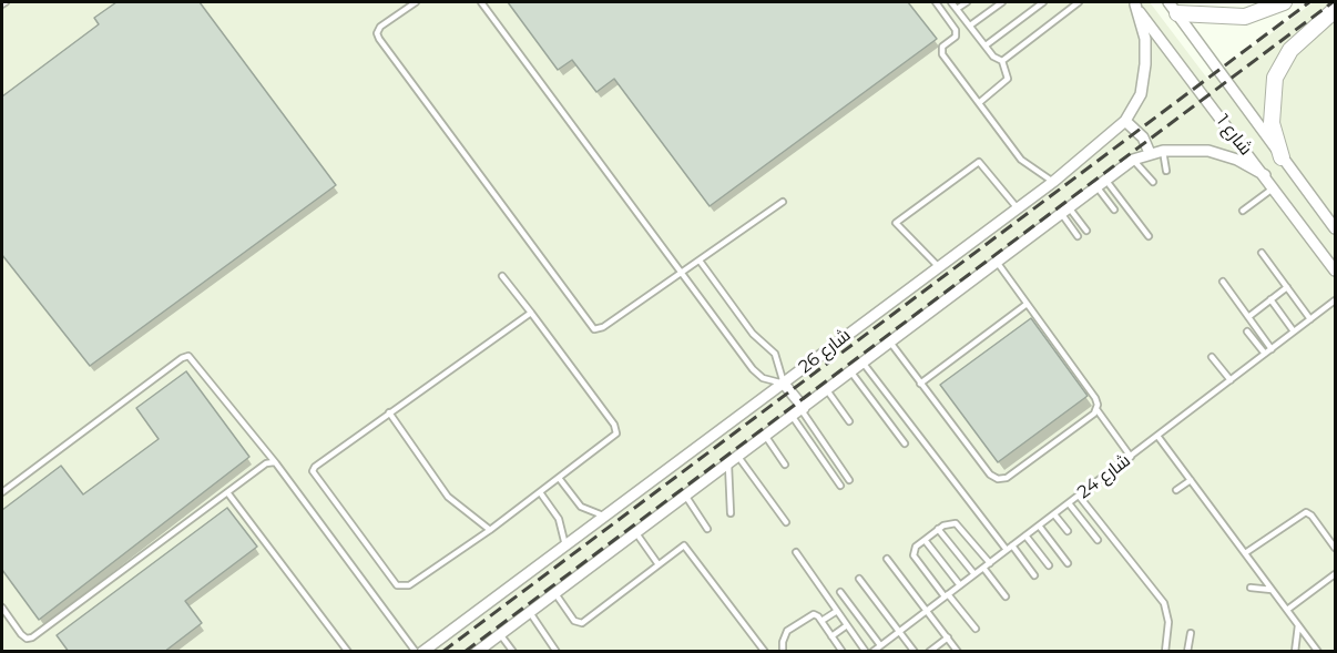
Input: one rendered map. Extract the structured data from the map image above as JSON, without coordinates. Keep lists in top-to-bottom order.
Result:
{
  "streets": {
    "street": ["شارع 1", "شارع 26"],
    "lane": ["شارع 24"]
  },
  "crossings": [
    ["شارع 1", "شارع 26"]
  ]
}
